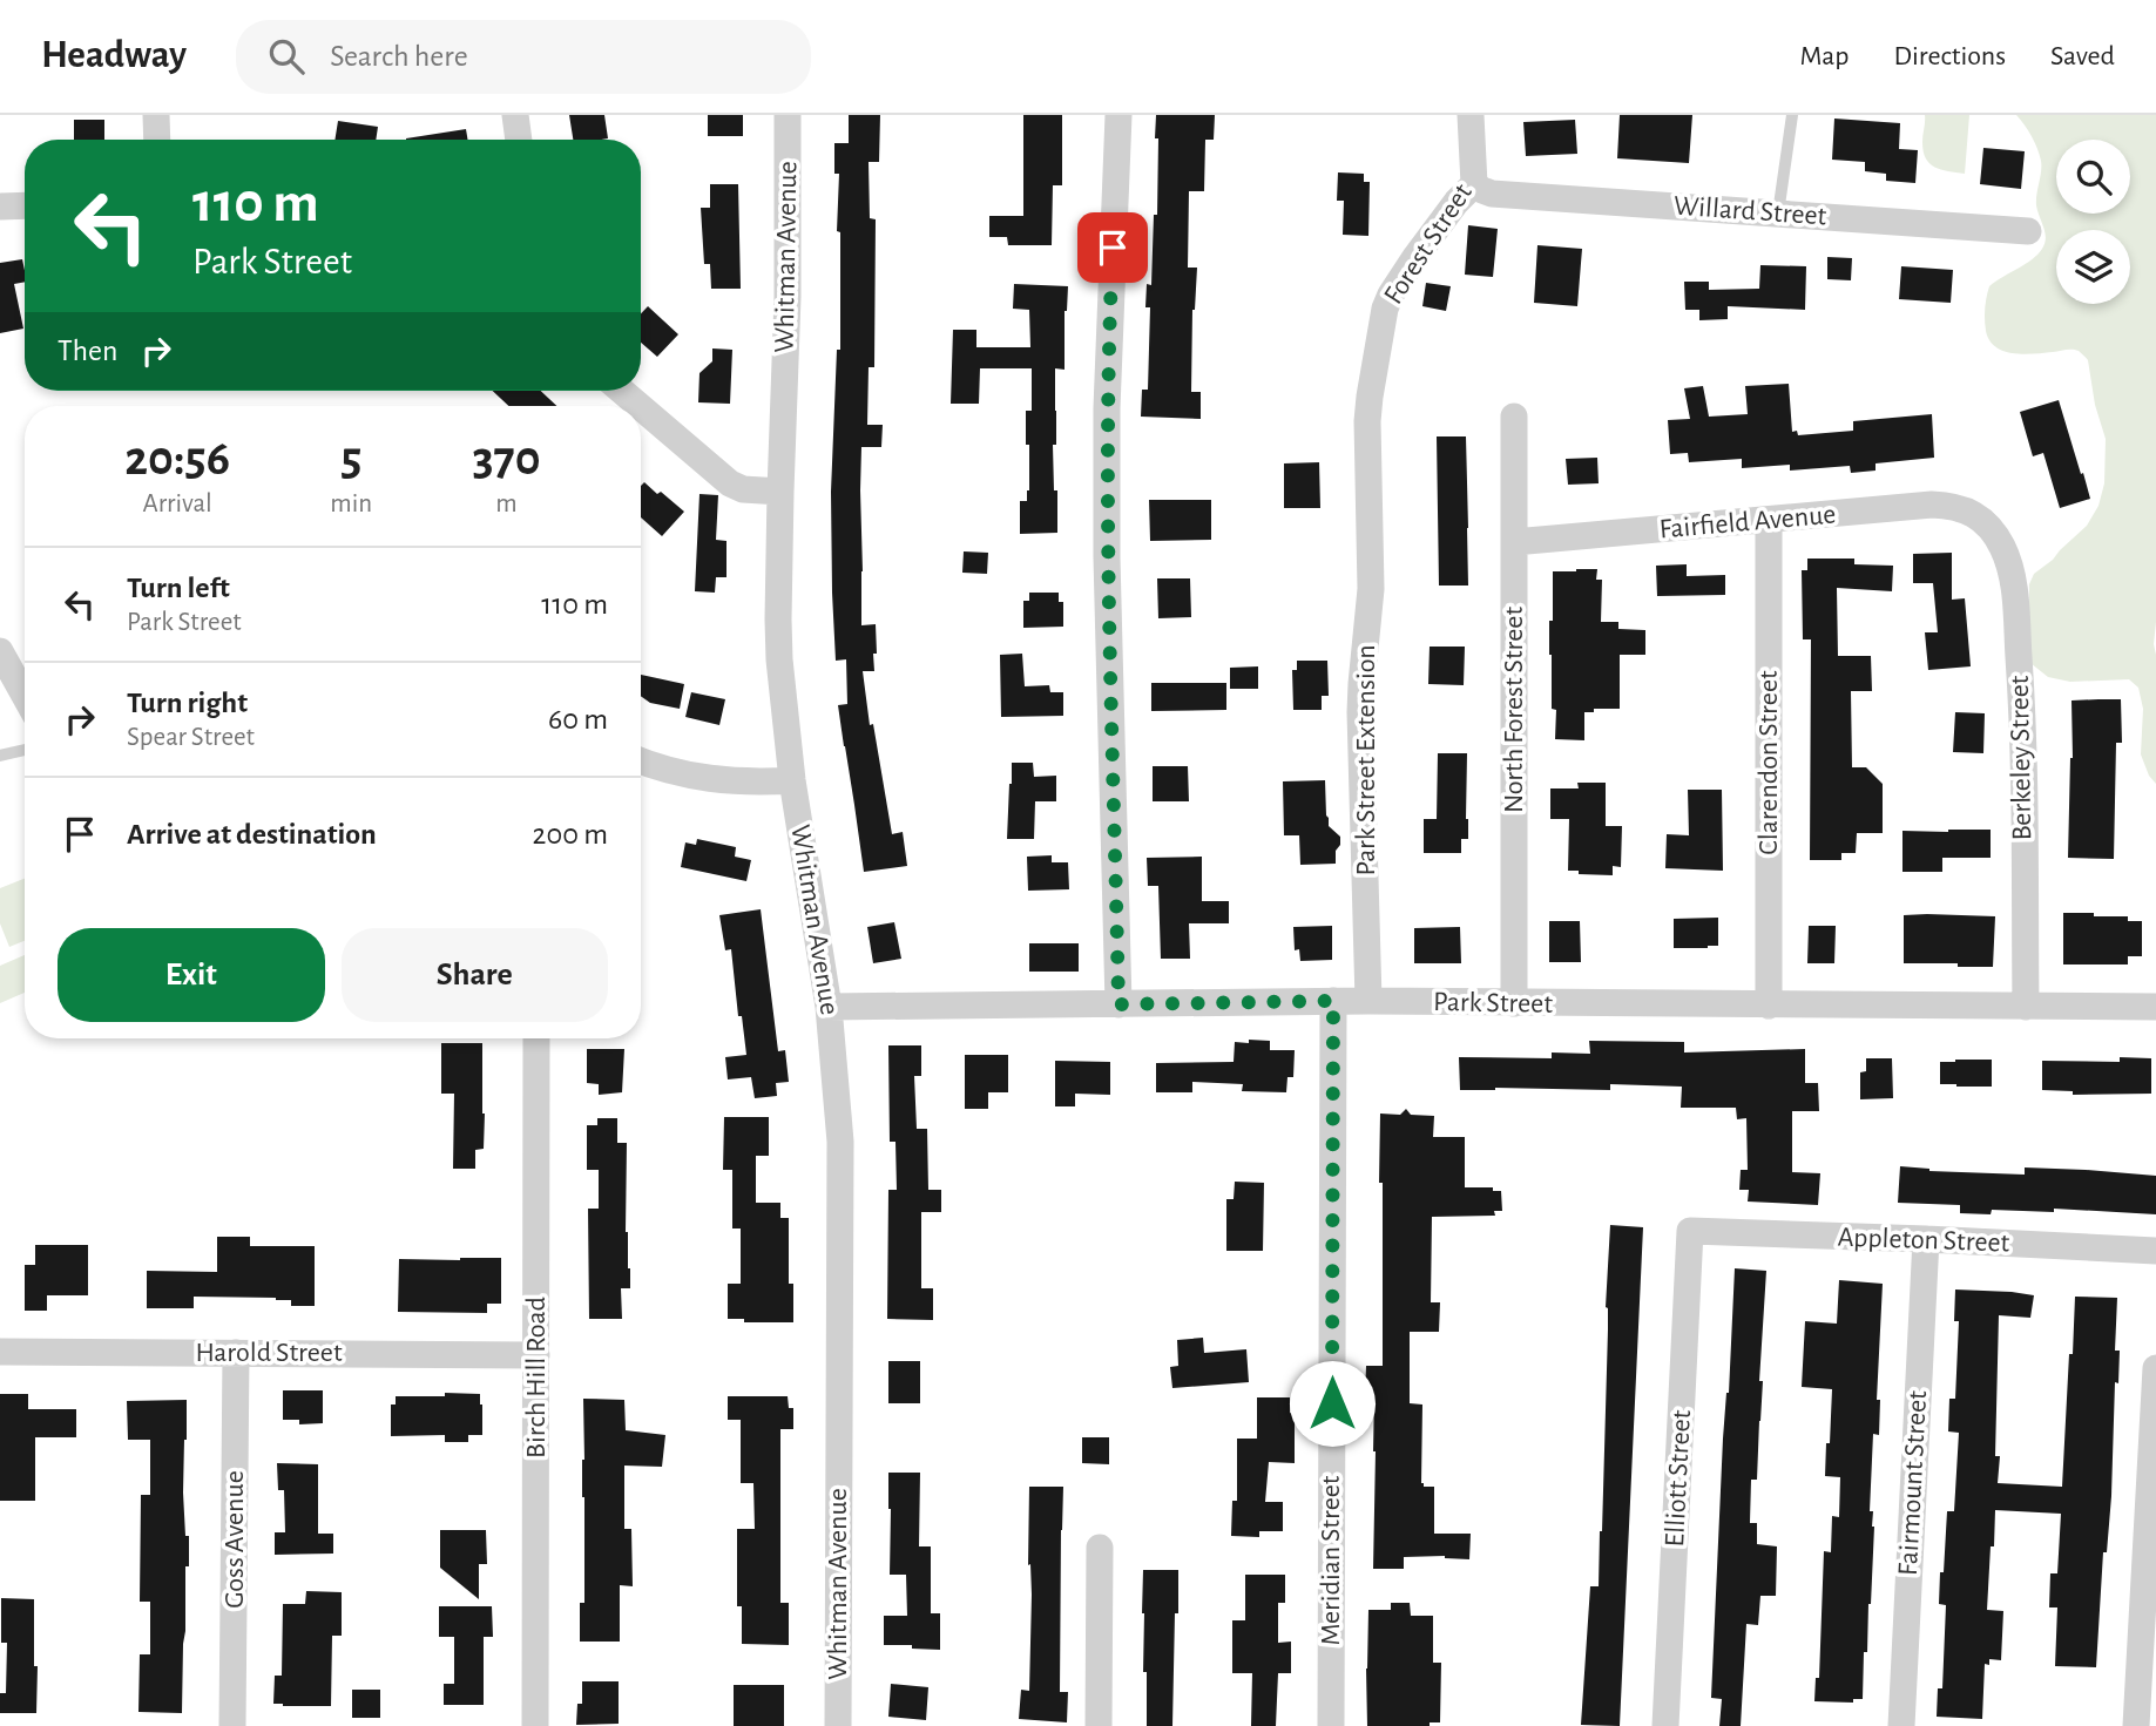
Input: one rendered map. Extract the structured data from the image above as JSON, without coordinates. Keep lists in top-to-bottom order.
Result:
{
  "streets": {
    "street": [
      "Willard Street",
      "Forest Street",
      "Whitman Avenue",
      "Fairfield Avenue",
      "North Forest Street",
      "Berkeley Street",
      "Park Street Extension",
      "Clarendon Street",
      "Park Street",
      "Appleton Street",
      "Harold Street",
      "Birch Hill Road",
      "Elliott Street",
      "Fairmount Street",
      "Goss Avenue",
      "Meridian Street"
    ]
  },
  "crossings": [
    ["Willard Street", "Forest Street"],
    ["Forest Street", "Park Street Extension"],
    ["Whitman Avenue", "Park Street"],
    ["Fairfield Avenue", "North Forest Street"],
    ["Fairfield Avenue", "Berkeley Street"],
    ["Fairfield Avenue", "Clarendon Street"],
    ["North Forest Street", "Park Street"],
    ["Berkeley Street", "Park Street"],
    ["Park Street Extension", "Park Street"],
    ["Clarendon Street", "Park Street"],
    ["Park Street", "Meridian Street"],
    ["Appleton Street", "Elliott Street"],
    ["Appleton Street", "Fairmount Street"],
    ["Harold Street", "Birch Hill Road"],
    ["Harold Street", "Goss Avenue"]
  ],
  "page": {
    "header": "Headway",
    "search": "Search here",
    "nav": ["Map", "Directions", "Saved"],
    "turn": ["110 m", "Park Street"],
    "then": "Then",
    "eta": [
      "20:56",
      "Arrival",
      "5",
      "min",
      "370",
      "m"
    ],
    "list": [
      {
        "name": "Turn left",
        "note": "Park Street",
        "value": "110 m"
      },
      {
        "name": "Turn right",
        "note": "Spear Street",
        "value": "60 m"
      },
      {
        "name": "Arrive at destination",
        "value": "200 m"
      }
    ],
    "buttons": ["Exit", "Share"]
  }
}
